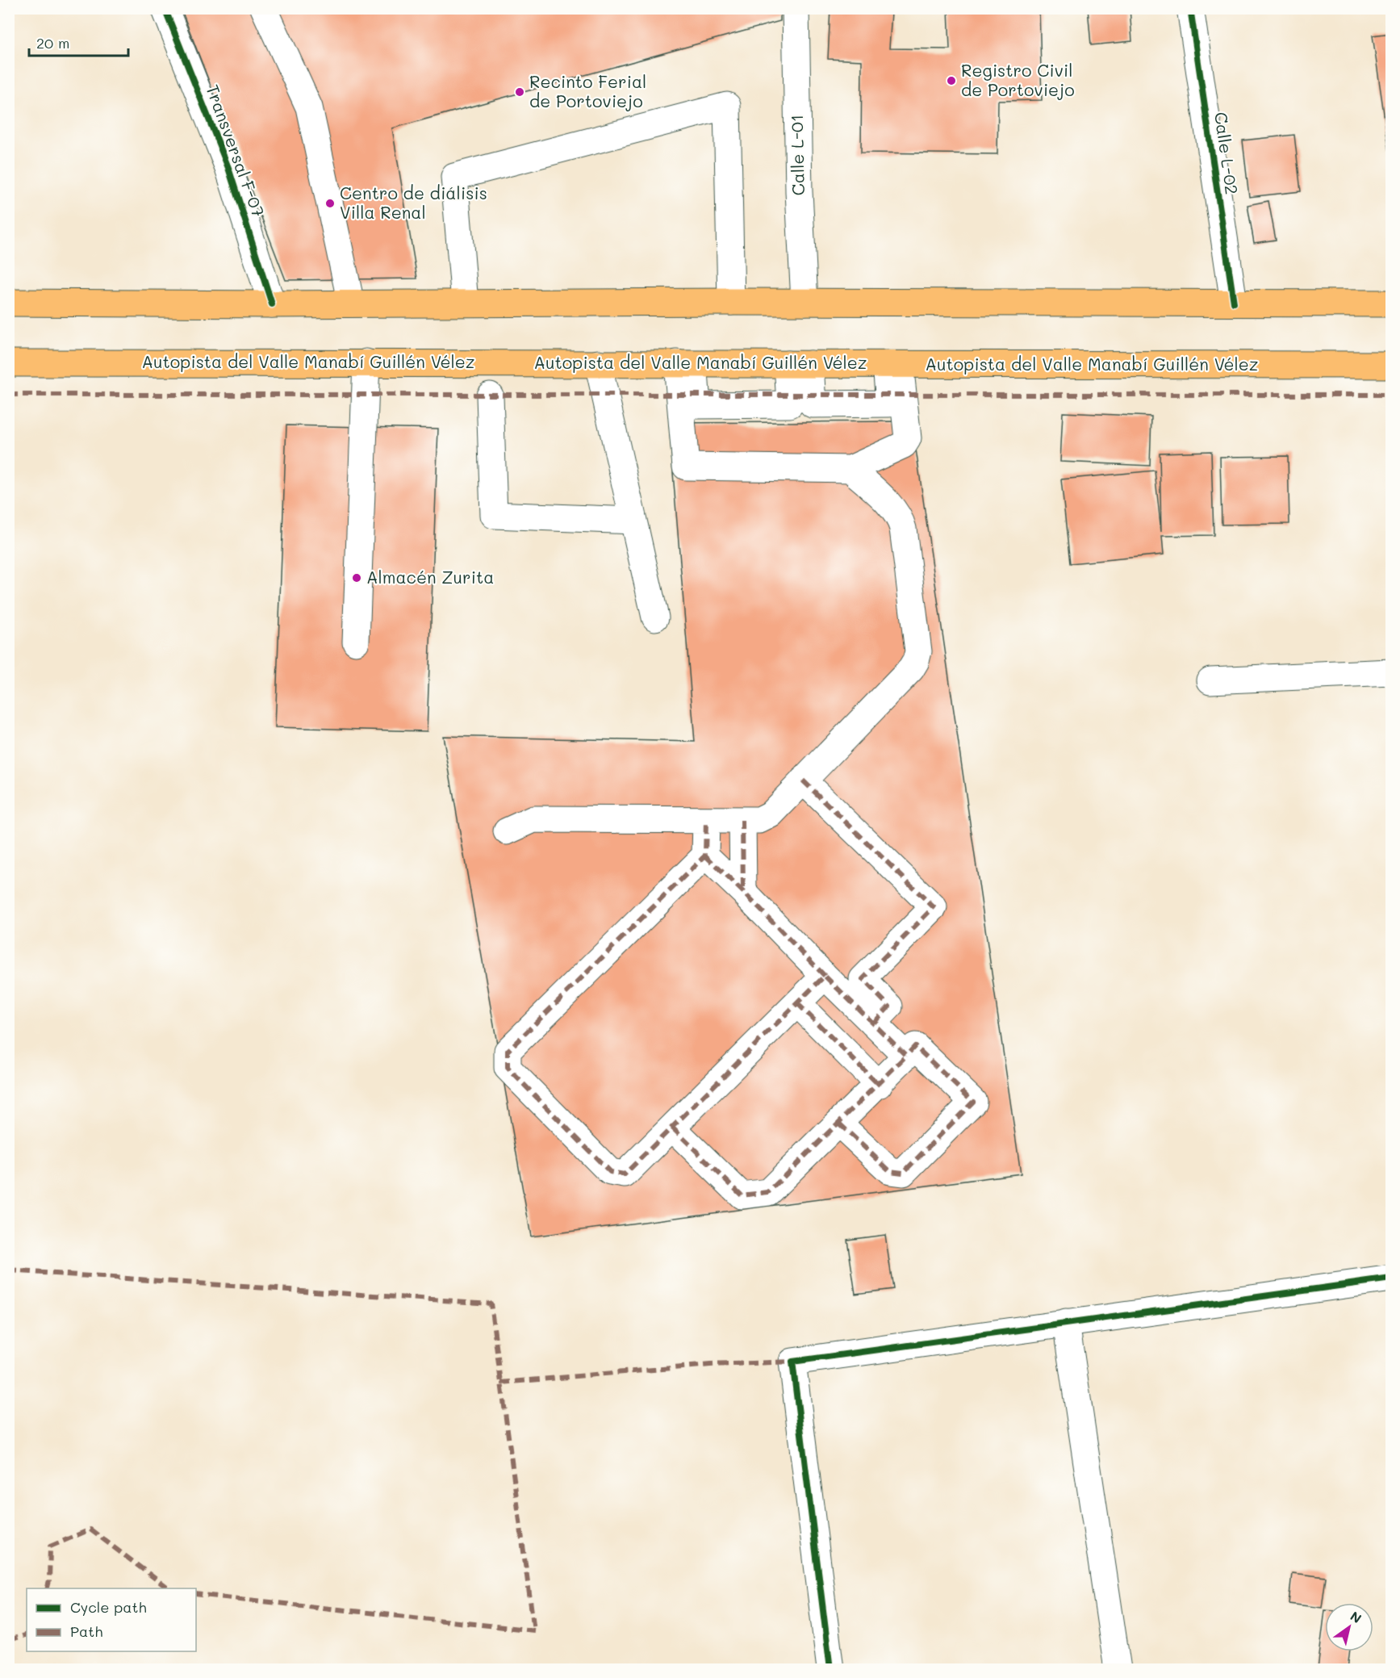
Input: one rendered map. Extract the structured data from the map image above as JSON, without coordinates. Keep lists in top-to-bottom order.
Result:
{
  "streets": {
    "main road": ["Autopista del Valle Manabí Guillén Vélez"],
    "street": ["Transversal F-07", "Calle L-02", "Calle L-01"]
  },
  "places": [
    "Registro Civil de Portoviejo",
    "Recinto Ferial de Portoviejo",
    "Centro de diálisis Villa Renal",
    "Almacén Zurita"
  ],
  "legend": ["Cycle path", "Path"],
  "scale_bar": "20 m",
  "north": "top right"
}
